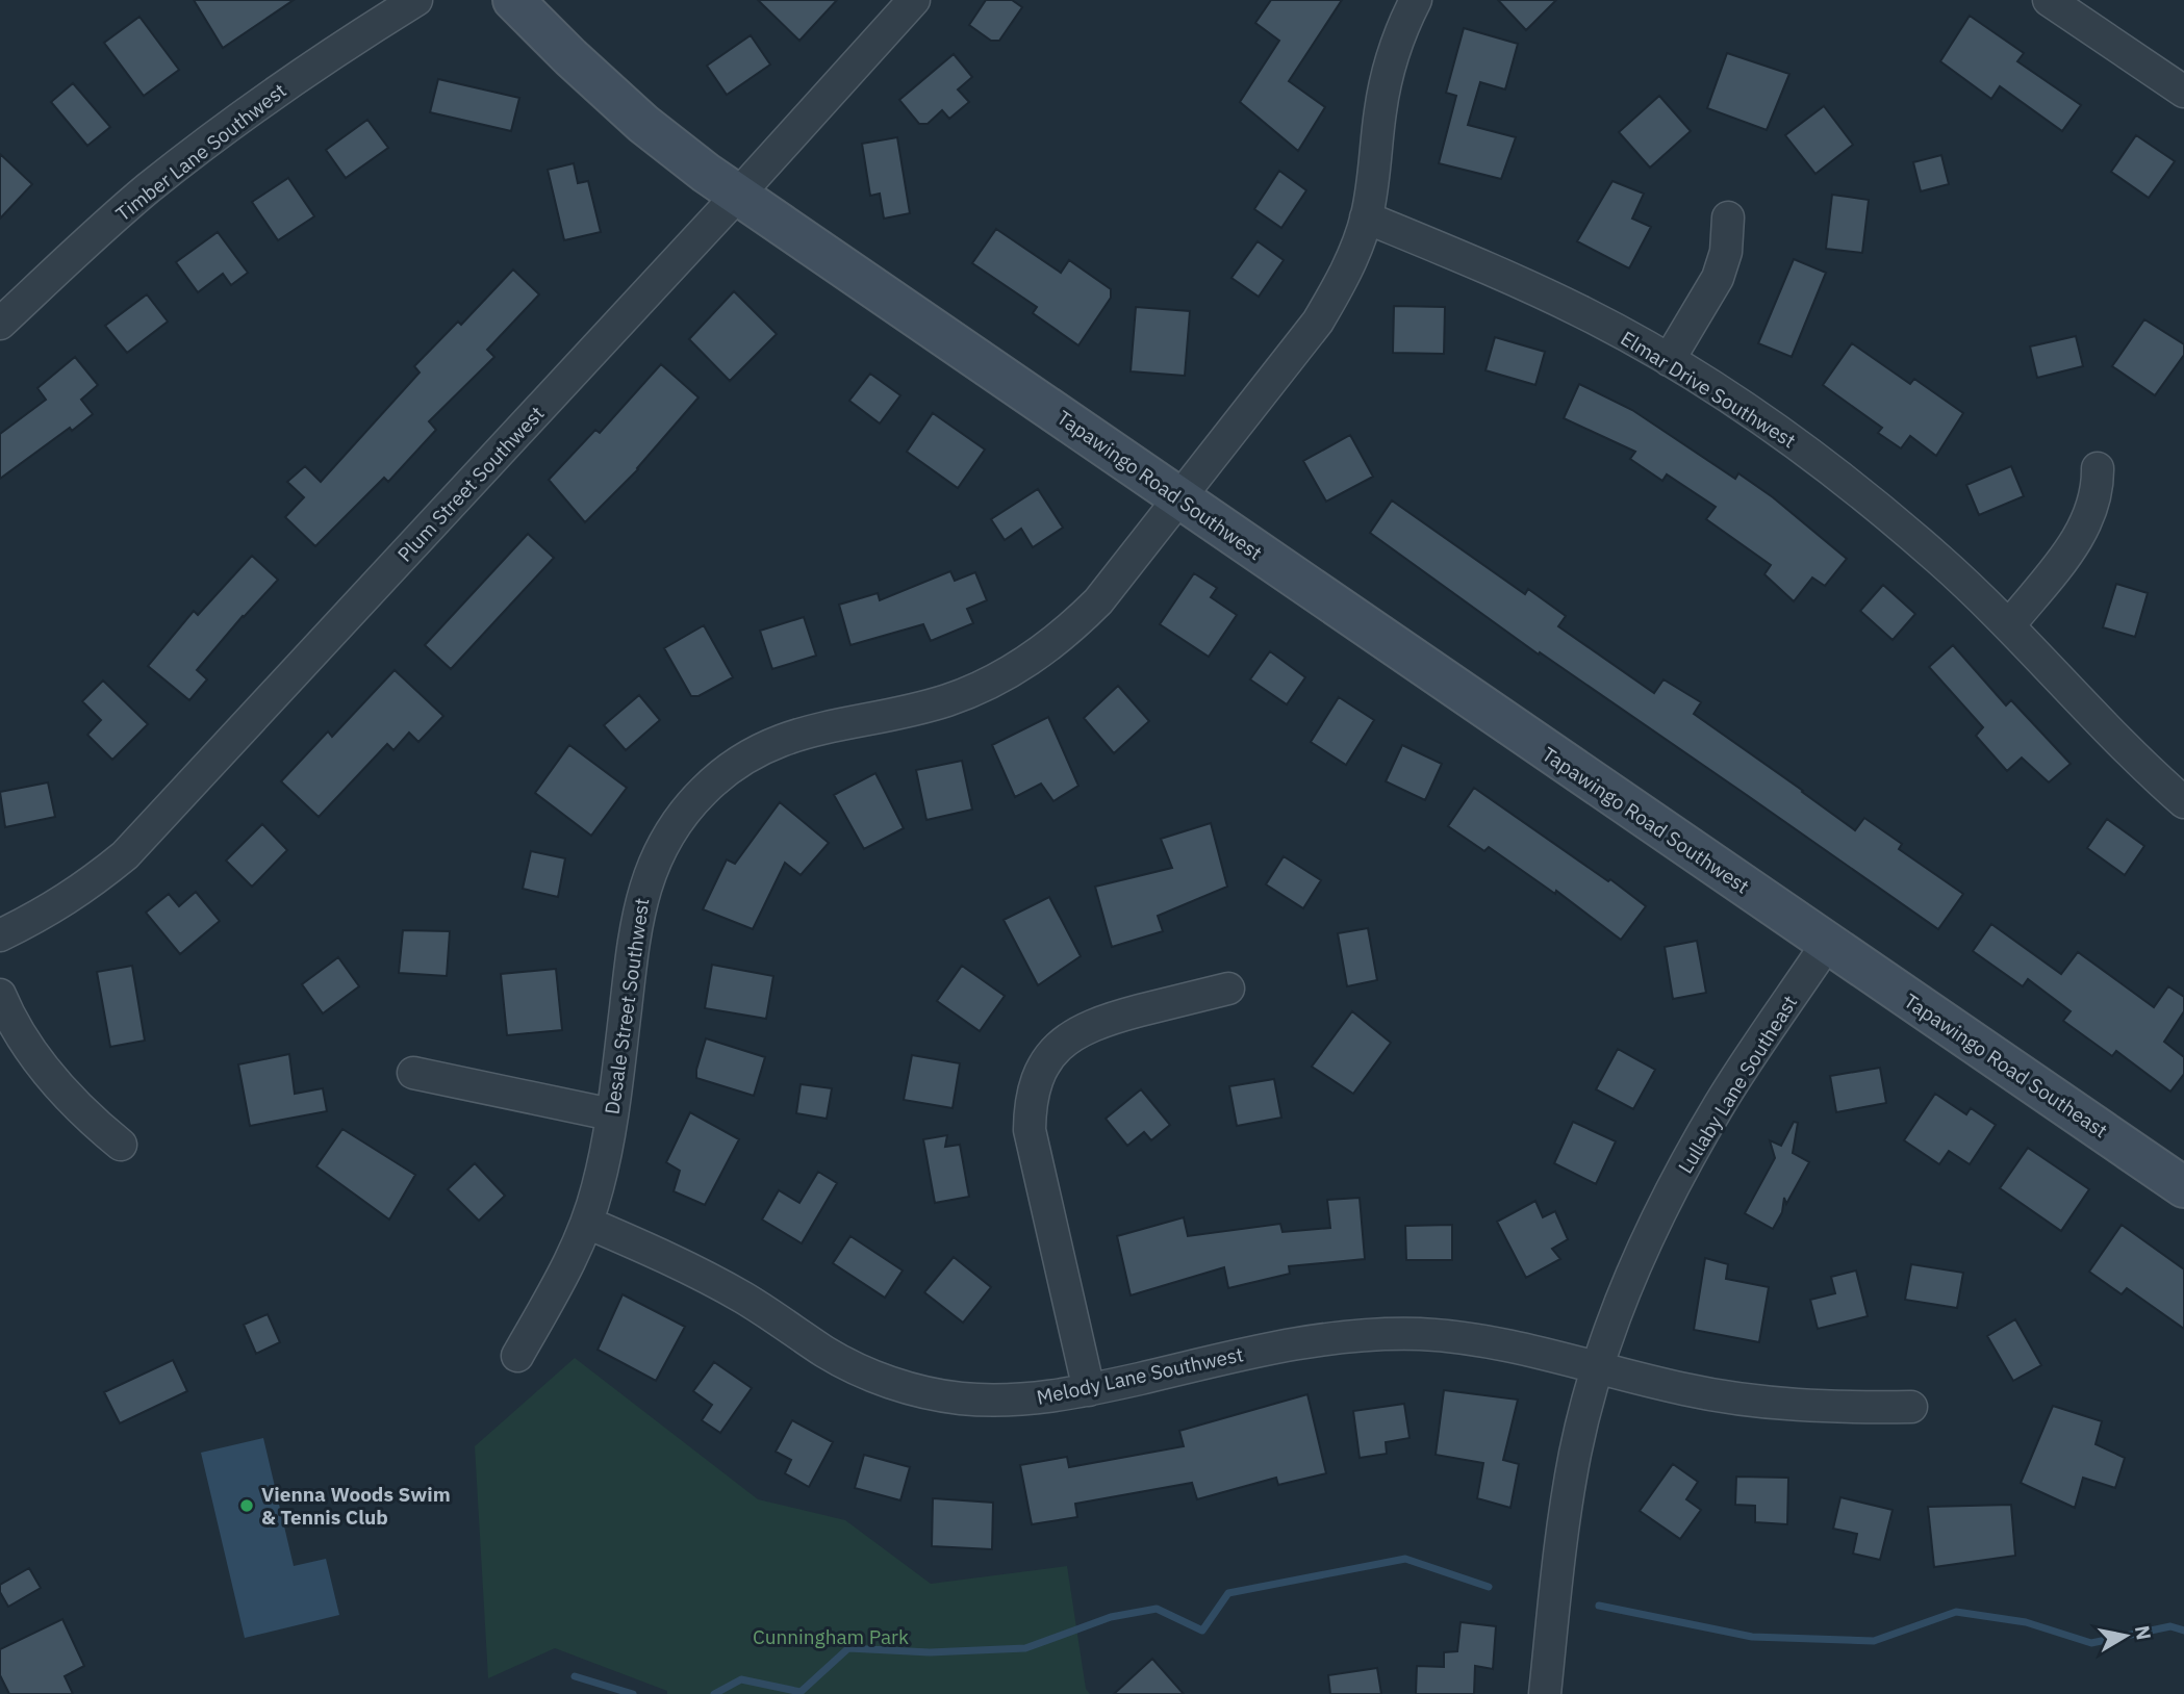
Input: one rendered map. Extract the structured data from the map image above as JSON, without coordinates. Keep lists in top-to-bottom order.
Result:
{
  "streets": {
    "street": [
      "Timber Lane Southwest",
      "Elmar Drive Southwest",
      "Plum Street Southwest",
      "Tapawingo Road Southwest",
      "Desale Street Southwest",
      "Tapawingo Road Southeast",
      "Lullaby Lane Southeast",
      "Melody Lane Southwest"
    ]
  },
  "crossings": [
    ["Elmar Drive Southwest", "Desale Street Southwest"],
    ["Plum Street Southwest", "Tapawingo Road Southwest"],
    ["Tapawingo Road Southwest", "Desale Street Southwest"],
    ["Tapawingo Road Southwest", "Tapawingo Road Southeast"],
    ["Tapawingo Road Southwest", "Lullaby Lane Southeast"],
    ["Desale Street Southwest", "Melody Lane Southwest"],
    ["Tapawingo Road Southeast", "Lullaby Lane Southeast"],
    ["Lullaby Lane Southeast", "Melody Lane Southwest"]
  ],
  "parks": ["Cunningham Park"],
  "places": ["Vienna Woods Swim & Tennis Club"],
  "north": "right"
}
